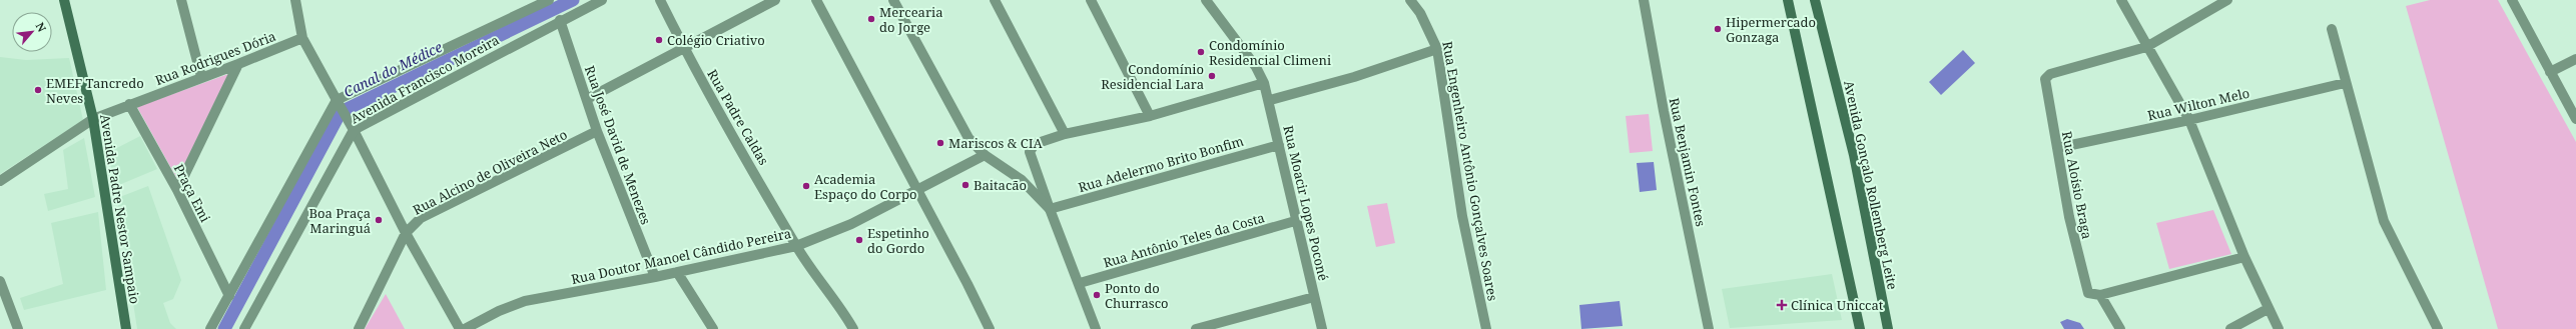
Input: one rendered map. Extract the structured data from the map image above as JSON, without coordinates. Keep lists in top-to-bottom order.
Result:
{
  "streets": {
    "main road": ["Avenida Gonçalo Rollemberg Leite", "Avenida Padre Nestor Sampaio"],
    "street": [
      "Rua Rodrigues Dória",
      "Avenida Francisco Moreira",
      "Rua Wilton Melo",
      "Rua Padre Caldas",
      "Rua José David de Menezes",
      "Rua Benjamin Fontes",
      "Rua Adelermo Brito Bonfim",
      "Rua Engenheiro Antônio Gonçalves Soares",
      "Rua Alcino de Oliveira Neto",
      "Rua Aloísio Braga",
      "Praça Emi",
      "Rua Moacir Lopes Poconé",
      "Rua Antônio Teles da Costa",
      "Rua Doutor Manoel Cândido Pereira"
    ]
  },
  "crossings": [
    ["Rua Rodrigues Dória", "Praça Emi"],
    ["Rua Rodrigues Dória", "Avenida Padre Nestor Sampaio"],
    ["Avenida Francisco Moreira", "Rua José David de Menezes"],
    ["Avenida Francisco Moreira", "Praça Emi"],
    ["Rua Wilton Melo", "Rua Aloísio Braga"],
    ["Rua Padre Caldas", "Rua Doutor Manoel Cândido Pereira"],
    ["Rua José David de Menezes", "Rua Alcino de Oliveira Neto"],
    ["Rua José David de Menezes", "Rua Doutor Manoel Cândido Pereira"],
    ["Rua Adelermo Brito Bonfim", "Rua Moacir Lopes Poconé"],
    ["Rua Moacir Lopes Poconé", "Rua Antônio Teles da Costa"]
  ],
  "water": ["Canal do Médice"],
  "places": {
    "other": [
      "Mercearia do Jorge",
      "Hipermercado Gonzaga",
      "Colégio Criativo",
      "Condomínio Residencial Climeni",
      "Condomínio Residencial Lara",
      "EMEF Tancredo Neves",
      "Mariscos & CIA",
      "Baitacão",
      "Academia Espaço do Corpo",
      "Boa Praça Maringuá",
      "Espetinho do Gordo",
      "Ponto do Churrasco"
    ],
    "health": ["Clínica Uniccat"]
  },
  "north": "top right"
}
